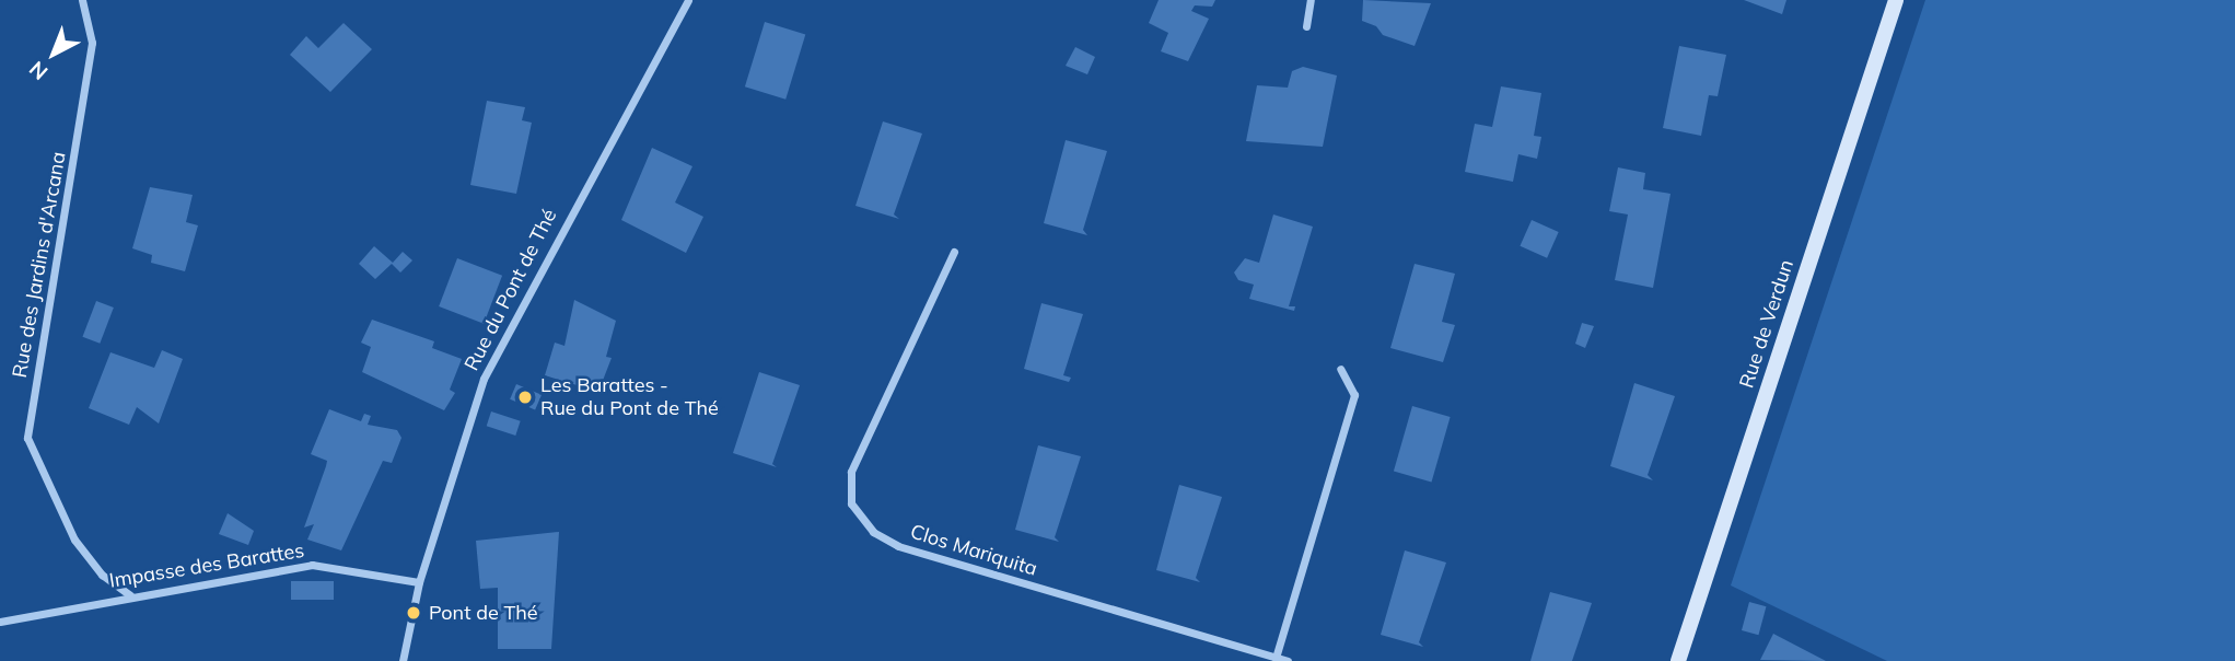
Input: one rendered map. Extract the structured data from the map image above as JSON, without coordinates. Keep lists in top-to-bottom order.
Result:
{
  "streets": {
    "main road": ["Rue de Verdun"],
    "street": [
      "Rue des Jardins d'Arcana",
      "Rue du Pont de Thé",
      "Clos Mariquita",
      "Impasse des Barattes"
    ]
  },
  "crossings": [
    ["Rue des Jardins d'Arcana", "Impasse des Barattes"],
    ["Rue du Pont de Thé", "Impasse des Barattes"]
  ],
  "places": ["Les Barattes - Rue du Pont de Thé", "Pont de Thé"],
  "north": "bottom left"
}
